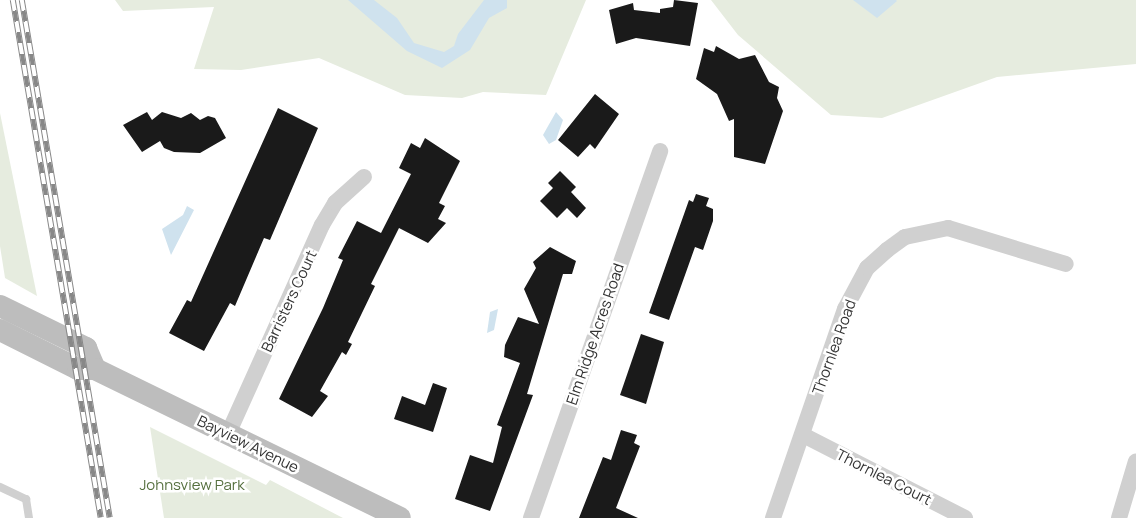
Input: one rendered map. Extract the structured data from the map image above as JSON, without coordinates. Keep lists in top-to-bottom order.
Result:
{
  "streets": {
    "main road": ["Bayview Avenue"],
    "street": [
      "Barristers Court",
      "Elm Ridge Acres Road",
      "Thornlea Road",
      "Thornlea Court"
    ]
  },
  "crossings": [
    ["Barristers Court", "Bayview Avenue"],
    ["Thornlea Road", "Thornlea Court"]
  ],
  "parks": ["Johnsview Park"]
}
